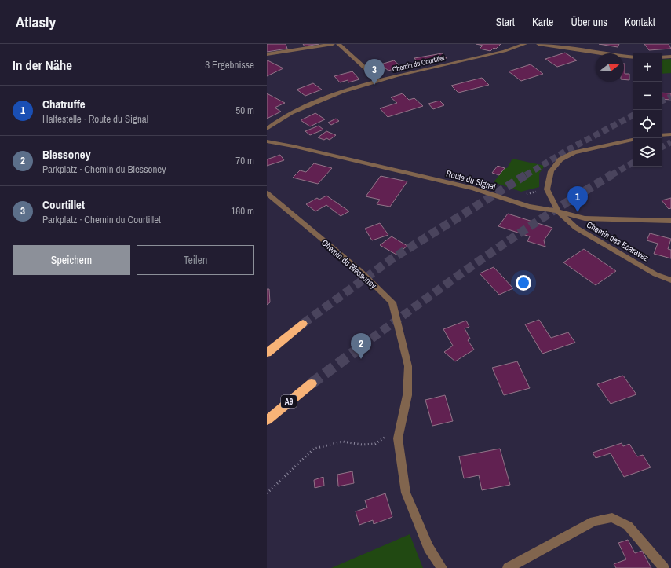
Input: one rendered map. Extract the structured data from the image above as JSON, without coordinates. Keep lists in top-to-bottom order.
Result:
{
  "streets": {
    "highway": ["A9"],
    "street": [
      "Chemin du Courtillet",
      "Route du Signal",
      "Chemin des Ecaravez",
      "Chemin du Blessoney"
    ]
  },
  "crossings": [
    ["Route du Signal", "Chemin des Ecaravez"]
  ],
  "north": "right",
  "page": {
    "header": "Atlasly",
    "nav": [
      "Start",
      "Karte",
      "Über uns",
      "Kontakt"
    ],
    "heading": ["In der Nähe", "3 Ergebnisse"],
    "map_buttons": ["+", "−"],
    "pins": ["3", "1", "2"],
    "list": [
      {
        "mark": "1",
        "name": "Chatruffe",
        "note": "Haltestelle · Route du Signal",
        "value": "50 m"
      },
      {
        "mark": "2",
        "name": "Blessoney",
        "note": "Parkplatz · Chemin du Blessoney",
        "value": "70 m"
      },
      {
        "mark": "3",
        "name": "Courtillet",
        "note": "Parkplatz · Chemin du Courtillet",
        "value": "180 m"
      }
    ],
    "buttons": ["Speichern", "Teilen"]
  }
}
